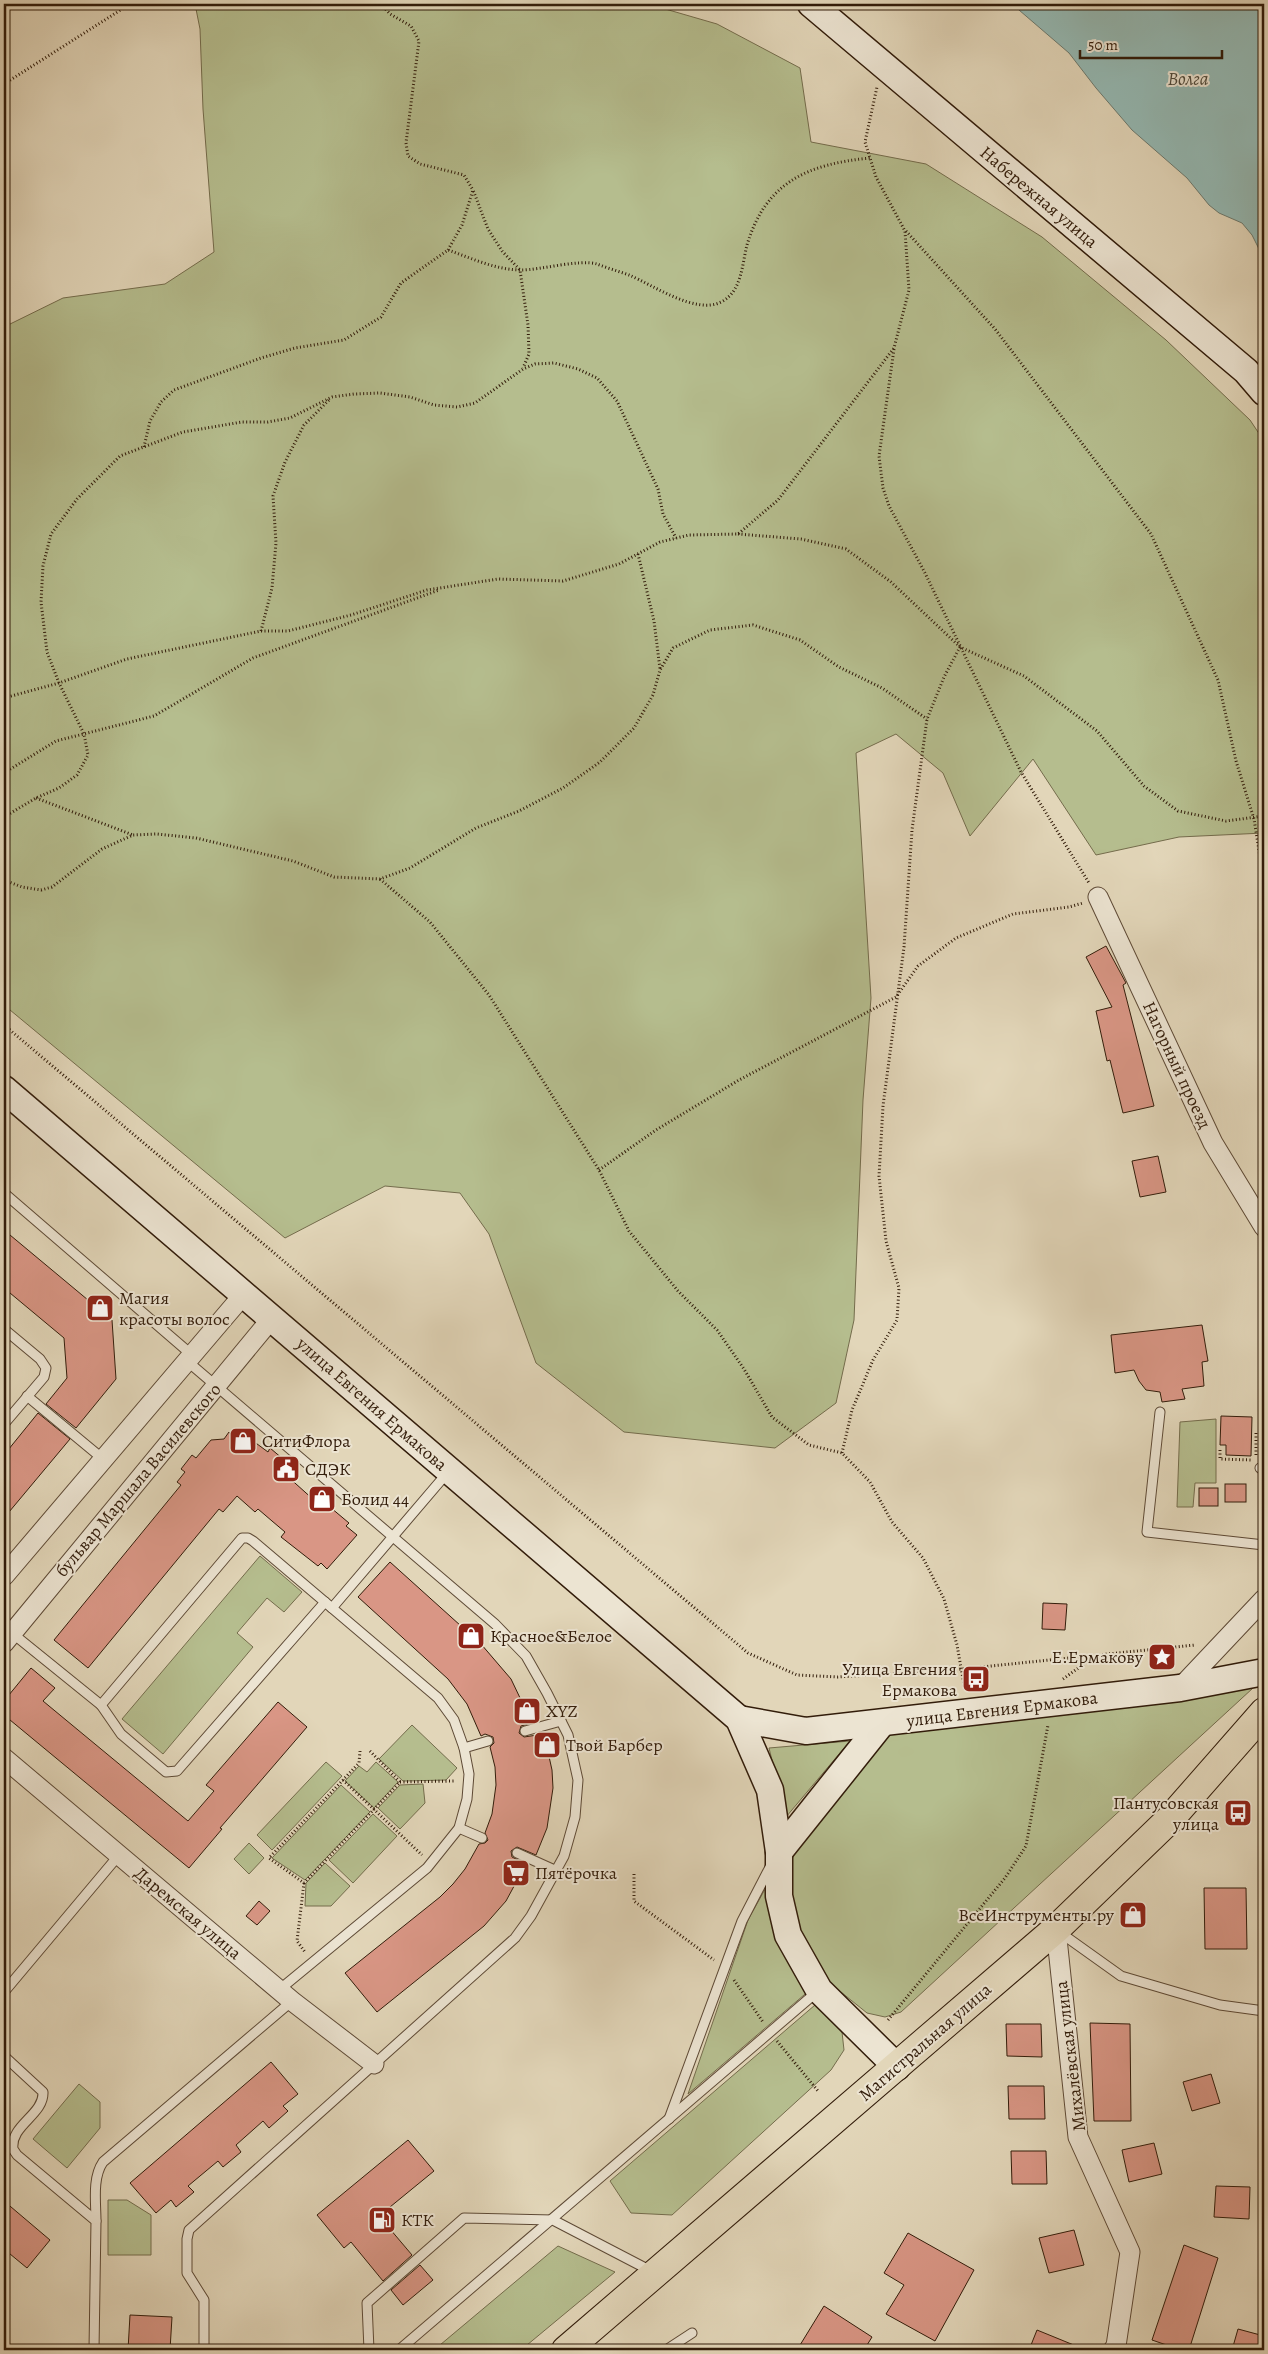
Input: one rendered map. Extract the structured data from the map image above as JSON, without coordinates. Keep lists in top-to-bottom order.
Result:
{
  "streets": {
    "highway": ["Магистральная улица"],
    "main road": ["Набережная улица", "улица Евгения Ермакова"],
    "street": [
      "Нагорный проезд",
      "бульвар Маршала Василевского",
      "Даремская улица",
      "Михалёвская улица"
    ]
  },
  "crossings": [
    ["улица Евгения Ермакова", "бульвар Маршала Василевского"],
    ["улица Евгения Ермакова", "Магистральная улица"],
    ["Магистральная улица", "Михалёвская улица"]
  ],
  "water": ["Волга"],
  "places": {
    "shop": [
      "Магия красоты волос",
      "СитиФлора",
      "Болид 44",
      "Красное&Белое",
      "XYZ",
      "Твой Барбер",
      "ВсеИнструменты.ру"
    ],
    "public building": ["СДЭК"],
    "place": ["Е.Ермакову"],
    "bus stop": ["Улица Евгения Ермакова", "Пантусовская улица"],
    "supermarket": ["Пятёрочка"],
    "fuel station": ["КТК"]
  },
  "scale_bar": "50 m"
}
